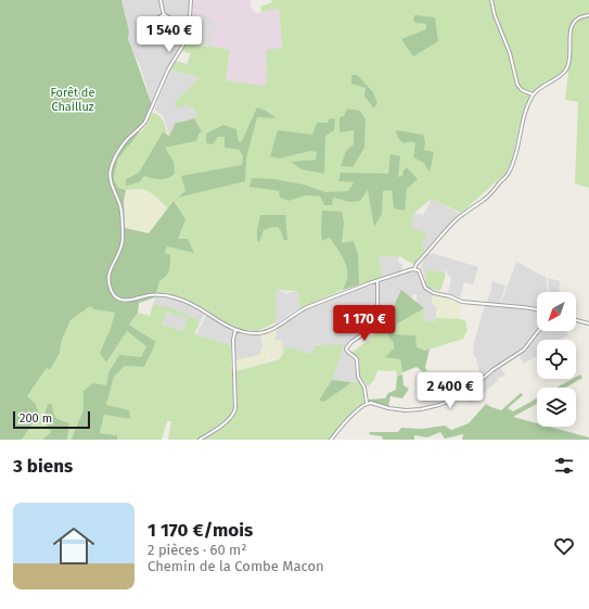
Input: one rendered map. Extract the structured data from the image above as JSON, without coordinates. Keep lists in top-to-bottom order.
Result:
{
  "parks": ["Forêt de Chailluz"],
  "scale_bar": "200 m",
  "north": "bottom left",
  "page": {
    "price": ["1 540 €", "1 170 €", "2 400 €"],
    "scale": "200 m",
    "heading": "3 biens",
    "list": [
      {
        "name": "1 170 €/mois",
        "note": "2 pièces · 60 m² · Chemin de la Combe Macon"
      }
    ]
  }
}
